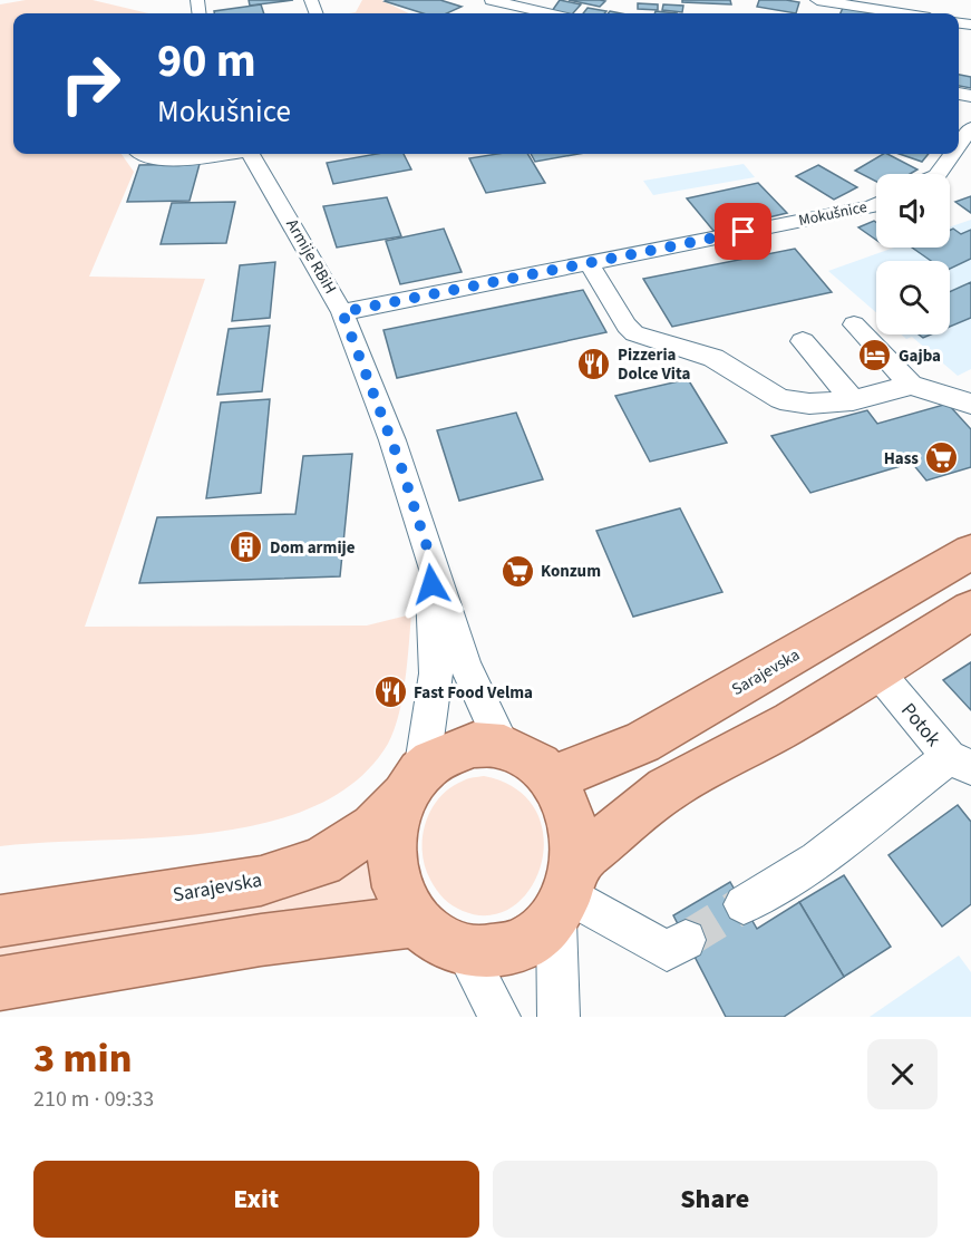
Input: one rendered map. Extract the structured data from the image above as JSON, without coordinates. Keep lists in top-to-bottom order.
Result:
{
  "streets": {
    "main road": ["Sarajevska"],
    "street": ["Mokušnice", "Armije RBiH", "Potok"]
  },
  "crossings": [
    ["Mokušnice", "Armije RBiH"],
    ["Armije RBiH", "Sarajevska"]
  ],
  "places": {
    "hotel": ["Gajba"],
    "restaurant": ["Pizzeria Dolce Vita", "Fast Food Velma"],
    "supermarket": ["Hass", "Konzum"],
    "building": ["Dom armije"]
  },
  "page": {
    "turn": ["90 m", "Mokušnice"],
    "heading": ["3 min", "210 m · 09:33"],
    "buttons": ["Exit", "Share"]
  }
}
